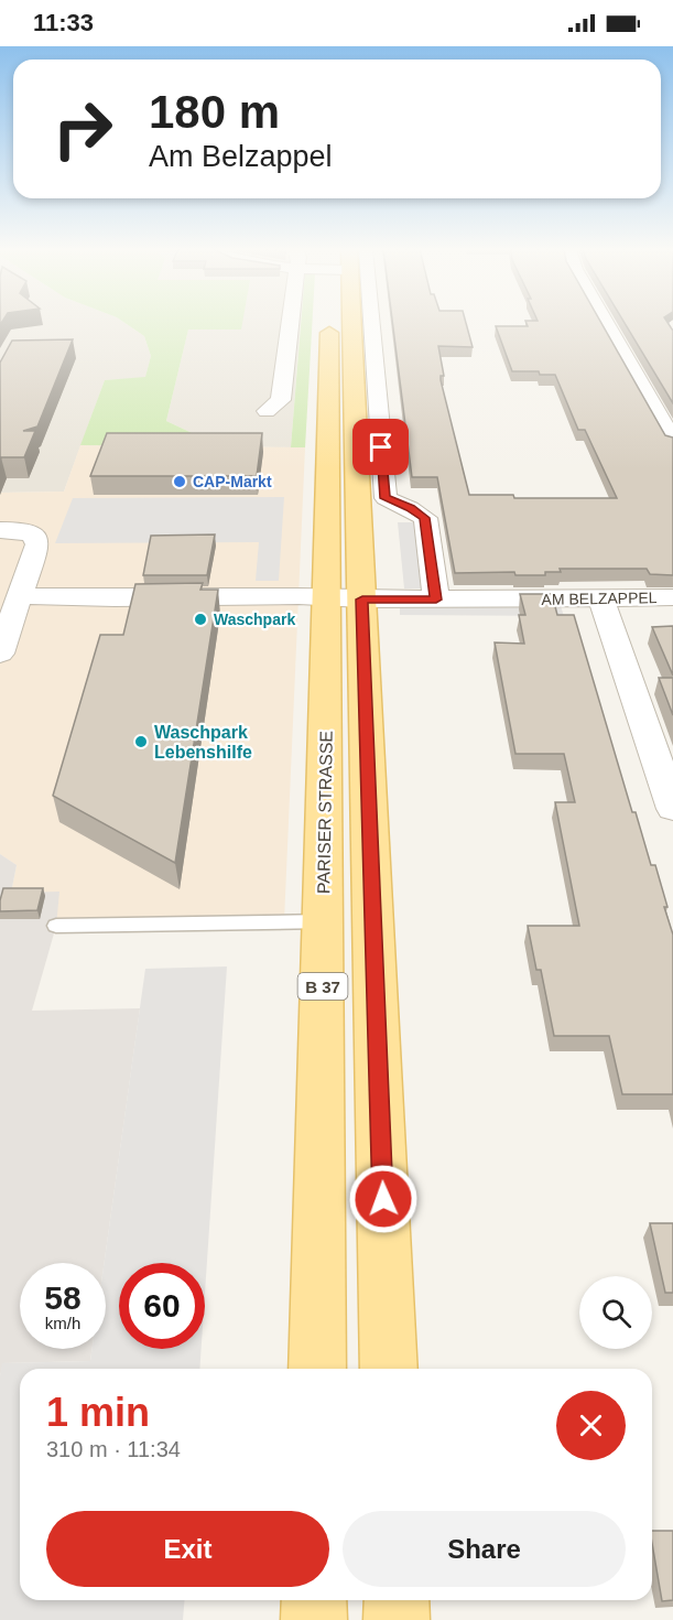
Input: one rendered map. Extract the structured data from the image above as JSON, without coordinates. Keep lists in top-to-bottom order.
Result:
{
  "streets": {
    "main road": ["PARISER STRASSE", "B 37"],
    "street": ["AM BELZAPPEL"]
  },
  "crossings": [
    ["AM BELZAPPEL", "PARISER STRASSE"]
  ],
  "places": ["CAP-Markt", "Waschpark", "Waschpark Lebenshilfe"],
  "page": {
    "status": "11:33",
    "turn": ["180 m", "Am Belzappel"],
    "speed": "58 km/h",
    "limit": "60",
    "heading": ["1 min", "310 m · 11:34"],
    "buttons": ["Exit", "Share"]
  }
}
